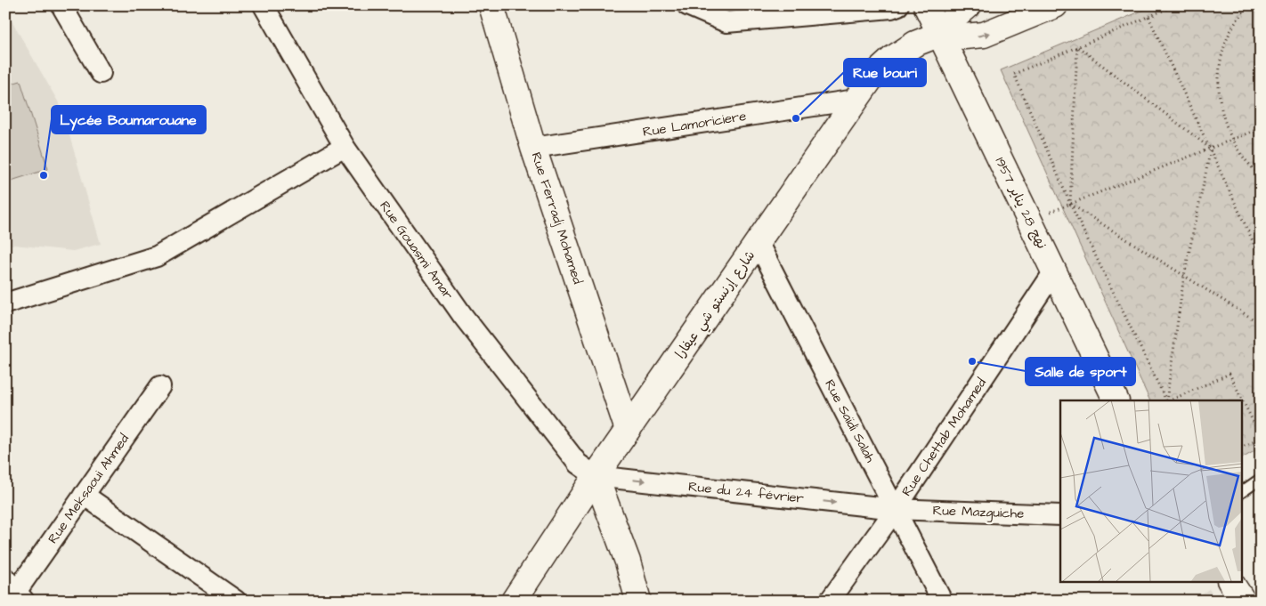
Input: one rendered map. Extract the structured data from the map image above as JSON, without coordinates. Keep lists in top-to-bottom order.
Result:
{
  "streets": {
    "main road": ["نهج 28 يناير 1957", "Rue Ferradj Mohamed", "شارع إرنستو شي عيفارا"],
    "street": [
      "Rue Lamoriciere",
      "Rue Gouasmi Amar",
      "Rue Saïdi Salah",
      "Rue Chettab Mohamed",
      "Rue Meksaoui Ahmed",
      "Rue du 24 février",
      "Rue Mazguiche"
    ]
  },
  "crossings": [
    ["Rue Lamoriciere", "Rue Ferradj Mohamed"],
    ["Rue Lamoriciere", "شارع إرنستو شي عيفارا"],
    ["نهج 28 يناير 1957", "شارع إرنستو شي عيفارا"],
    ["نهج 28 يناير 1957", "Rue Chettab Mohamed"],
    ["Rue Ferradj Mohamed", "شارع إرنستو شي عيفارا"],
    ["Rue Gouasmi Amar", "شارع إرنستو شي عيفارا"],
    ["Rue Gouasmi Amar", "Rue du 24 février"],
    ["شارع إرنستو شي عيفارا", "Rue Saïdi Salah"],
    ["شارع إرنستو شي عيفارا", "Rue du 24 février"],
    ["Rue Saïdi Salah", "Rue Chettab Mohamed"],
    ["Rue Saïdi Salah", "Rue du 24 février"],
    ["Rue Saïdi Salah", "Rue Mazguiche"],
    ["Rue Chettab Mohamed", "Rue du 24 février"],
    ["Rue Chettab Mohamed", "Rue Mazguiche"],
    ["Rue du 24 février", "Rue Mazguiche"]
  ],
  "one_way": ["Rue du 24 février"],
  "places": ["Rue bouri", "Lycée Boumarouane", "Salle de sport"]
}
